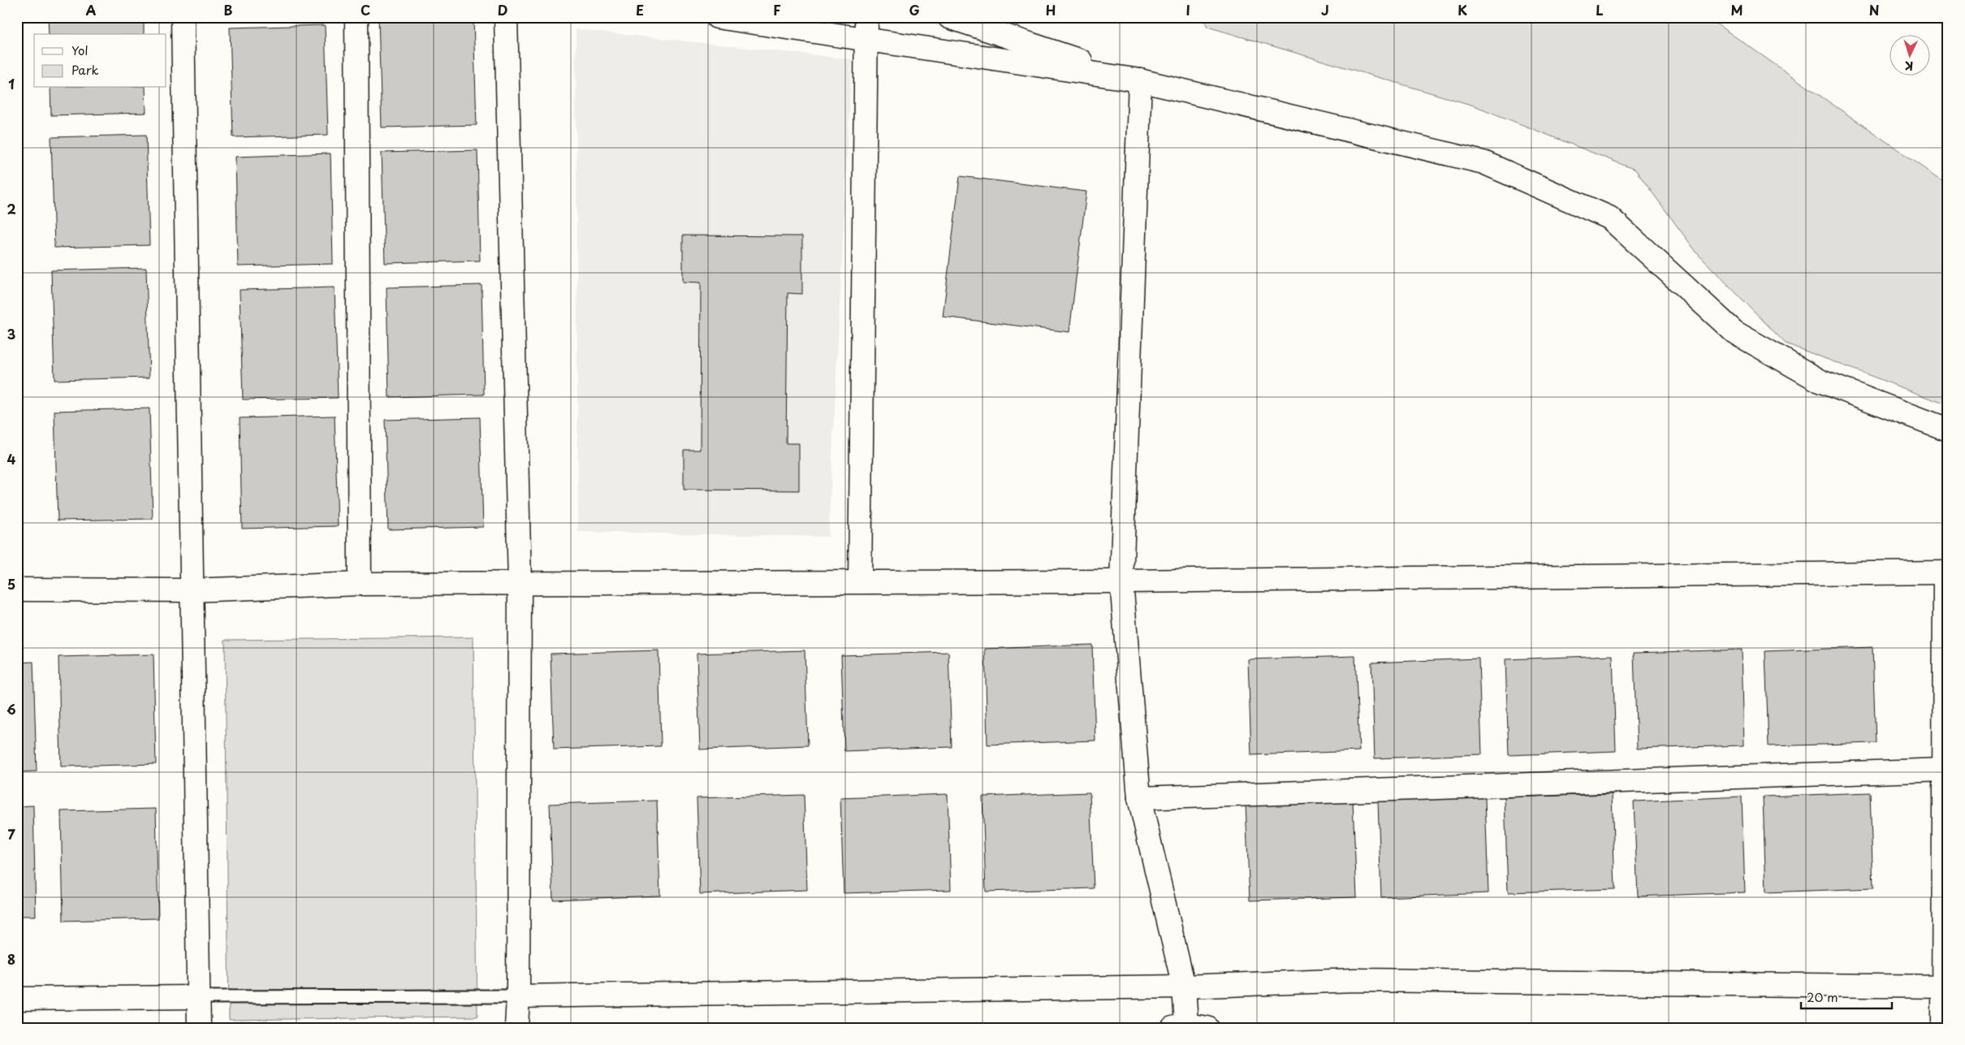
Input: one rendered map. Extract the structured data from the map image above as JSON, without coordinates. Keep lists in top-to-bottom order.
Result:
{
  "legend": ["Yol", "Park"],
  "scale_bar": "20 m",
  "north": "bottom",
  "grid": {
    "columns": [
      "A",
      "B",
      "C",
      "D",
      "E",
      "F",
      "G",
      "H",
      "I",
      "J",
      "K",
      "L",
      "M",
      "N"
    ],
    "rows": [
      "1",
      "2",
      "3",
      "4",
      "5",
      "6",
      "7",
      "8"
    ]
  }
}
